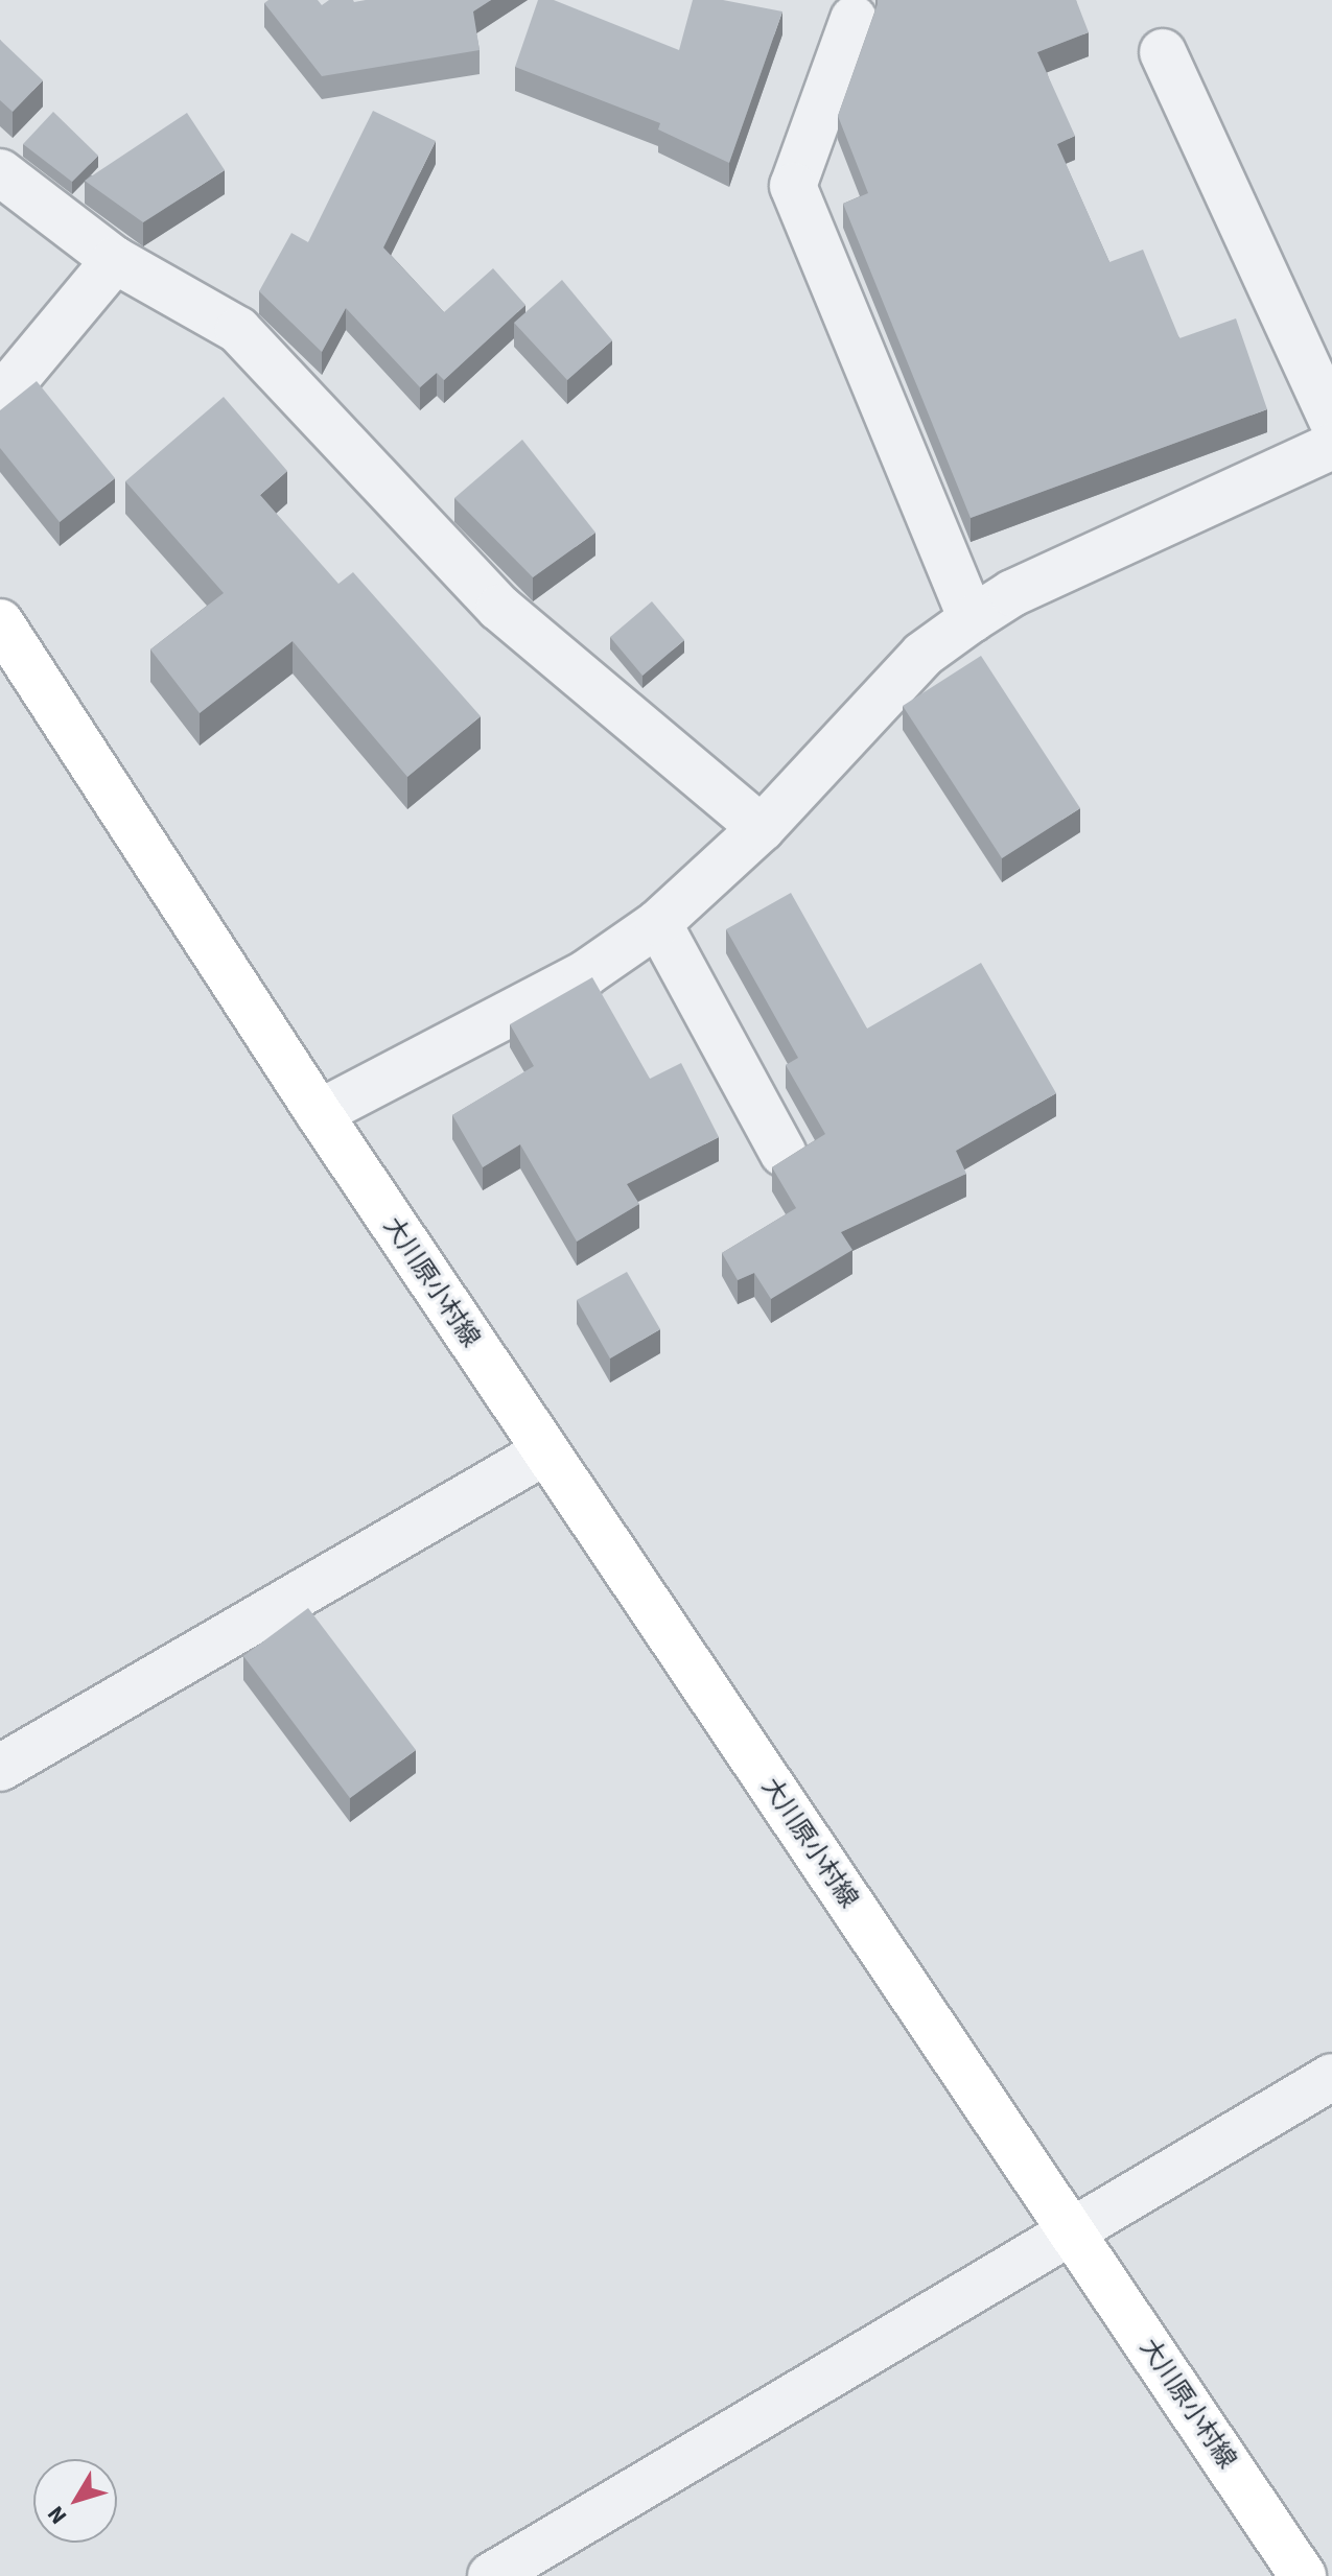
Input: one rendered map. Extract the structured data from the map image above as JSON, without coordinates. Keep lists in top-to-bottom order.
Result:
{
  "streets": {
    "main road": ["大川原小村線"]
  },
  "north": "bottom left"
}
